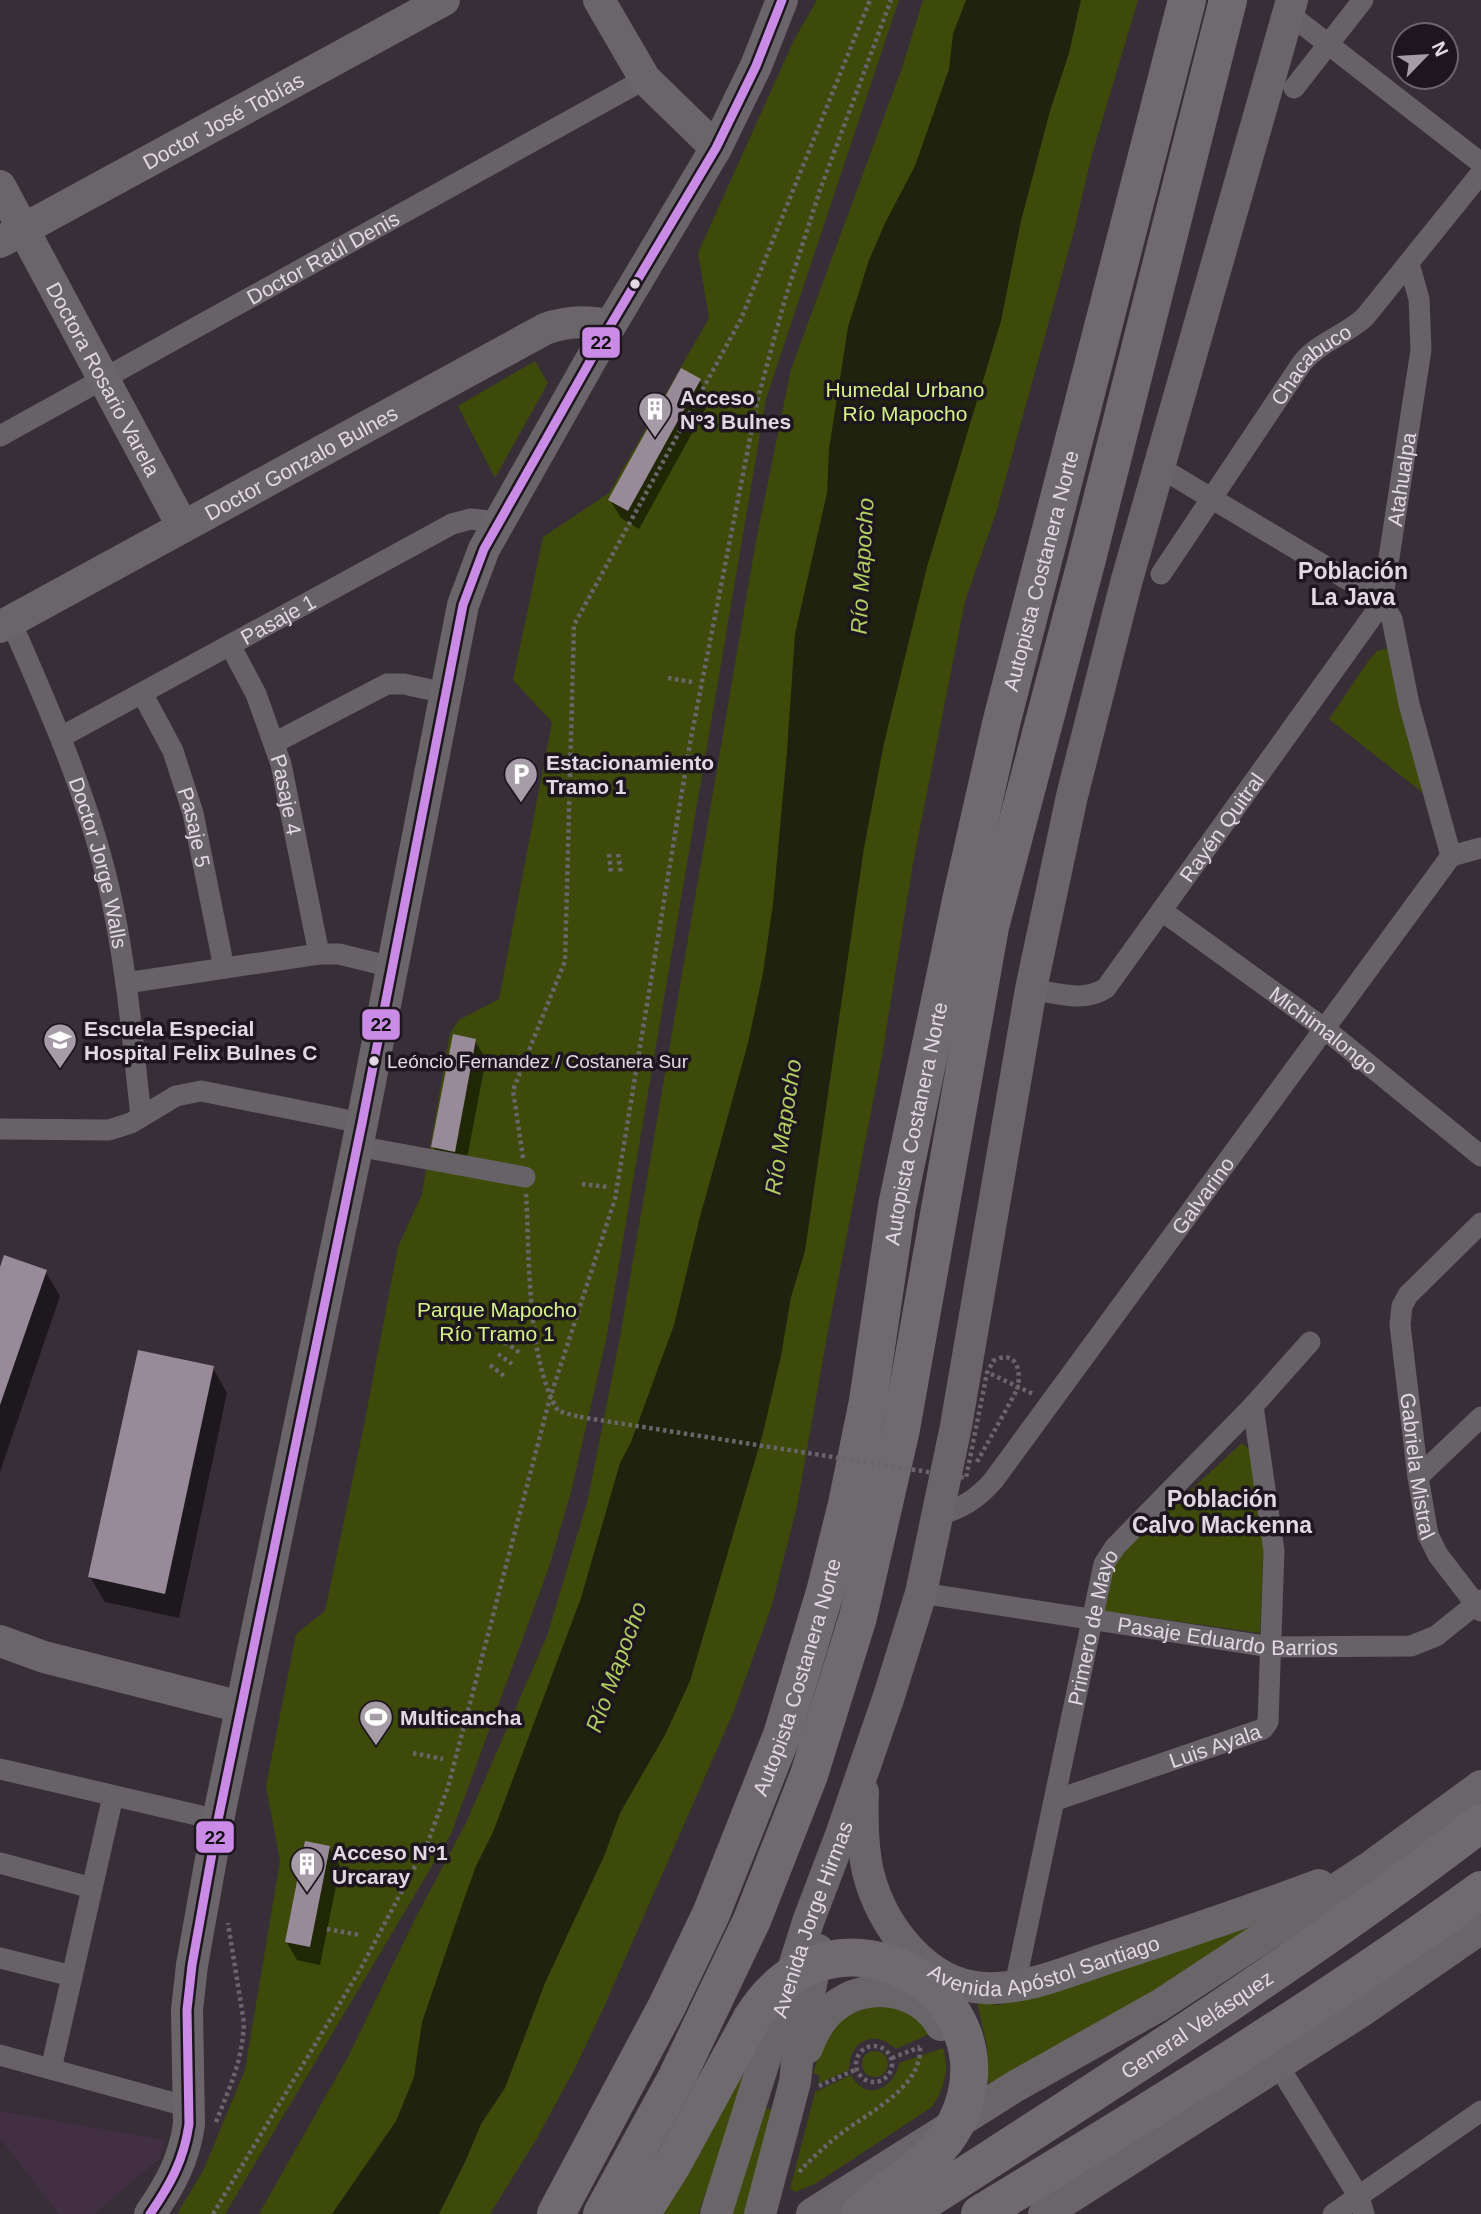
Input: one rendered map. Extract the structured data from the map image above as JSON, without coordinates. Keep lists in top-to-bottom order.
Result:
{
  "streets": {
    "highway": ["Autopista Costanera Norte", "General Velásquez"],
    "street": [
      "Doctor José Tobías",
      "Doctor Raúl Denis",
      "Chacabuco",
      "Doctora Rosario Varela",
      "Doctor Gonzalo Bulnes",
      "Atahualpa",
      "Pasaje 1",
      "Pasaje 4",
      "Pasaje 5",
      "Rayén Quitral",
      "Doctor Jorge Walls",
      "Michimalongo",
      "Galvarino",
      "Gabriela Mistral",
      "Primero de Mayo",
      "Pasaje Eduardo Barrios",
      "Luis Ayala",
      "Avenida Jorge Hirmas",
      "Avenida Apóstol Santiago"
    ]
  },
  "crossings": [
    ["Doctor José Tobías", "Doctora Rosario Varela"],
    ["Doctor Raúl Denis", "Doctora Rosario Varela"],
    ["Chacabuco", "Atahualpa"],
    ["Doctora Rosario Varela", "Doctor Gonzalo Bulnes"],
    ["Doctor Gonzalo Bulnes", "Doctor Jorge Walls"],
    ["Atahualpa", "Rayén Quitral"],
    ["Pasaje 1", "Pasaje 4"],
    ["Pasaje 1", "Pasaje 5"],
    ["Pasaje 1", "Doctor Jorge Walls"],
    ["Rayén Quitral", "Michimalongo"],
    ["Michimalongo", "Galvarino"],
    ["Gabriela Mistral", "Pasaje Eduardo Barrios"],
    ["Primero de Mayo", "Pasaje Eduardo Barrios"],
    ["Primero de Mayo", "Luis Ayala"],
    ["Primero de Mayo", "Avenida Apóstol Santiago"],
    ["Pasaje Eduardo Barrios", "Luis Ayala"]
  ],
  "districts": ["Población La Java", "Población Calvo Mackenna"],
  "water": ["Río Mapocho"],
  "parks": ["Humedal Urbano Río Mapocho", "Parque Mapocho Río Tramo 1"],
  "places": {
    "building": ["Acceso N°3 Bulnes", "Acceso N°1 Urcaray"],
    "parking": ["Estacionamiento Tramo 1"],
    "other": ["Leóncio Fernandez / Costanera Sur"],
    "school or university": ["Escuela Especial Hospital Felix Bulnes C"],
    "sports": ["Multicancha"]
  },
  "lines": ["transit line 22"],
  "north": "top right"
}
